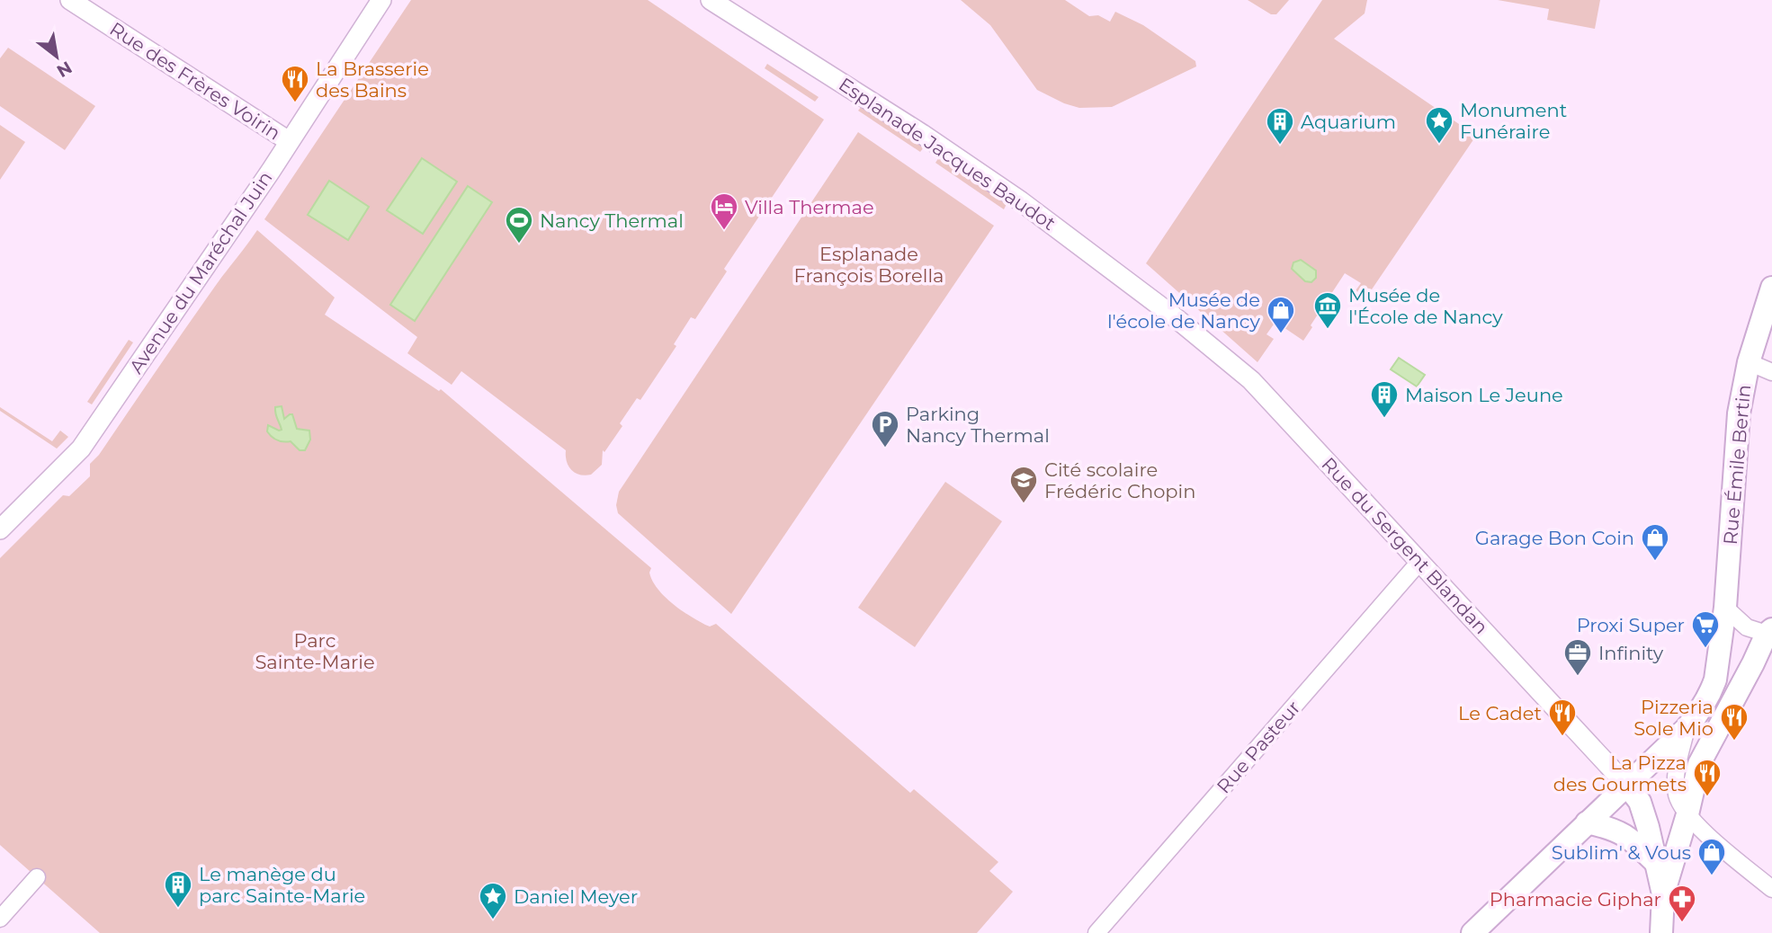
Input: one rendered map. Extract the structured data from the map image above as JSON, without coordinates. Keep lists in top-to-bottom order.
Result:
{
  "streets": {
    "main road": ["Rue Émile Bertin"],
    "street": [
      "Rue des Frères Voirin",
      "Esplanade Jacques Baudot",
      "Avenue du Maréchal Juin",
      "Rue du Sergent Blandan",
      "Rue Pasteur"
    ]
  },
  "crossings": [
    ["Rue des Frères Voirin", "Avenue du Maréchal Juin"],
    ["Esplanade Jacques Baudot", "Rue du Sergent Blandan"],
    ["Rue du Sergent Blandan", "Rue Pasteur"]
  ],
  "parks": ["Esplanade François Borella", "Parc Sainte-Marie"],
  "places": {
    "restaurant": [
      "La Brasserie des Bains",
      "Le Cadet",
      "Pizzeria Sole Mio",
      "La Pizza des Gourmets"
    ],
    "place": ["Monument Funéraire", "Daniel Meyer"],
    "building": ["Aquarium", "Maison Le Jeune", "Le manège du parc Sainte-Marie"],
    "hotel": ["Villa Thermae"],
    "sports": ["Nancy Thermal"],
    "museum": ["Musée de l'École de Nancy"],
    "shop": ["Musée de l'école de Nancy", "Garage Bon Coin", "Sublim' & Vous"],
    "parking": ["Parking Nancy Thermal"],
    "school or university": ["Cité scolaire Frédéric Chopin"],
    "supermarket": ["Proxi Super"],
    "office": ["Infinity"],
    "pharmacy": ["Pharmacie Giphar"]
  },
  "north": "bottom right"
}
